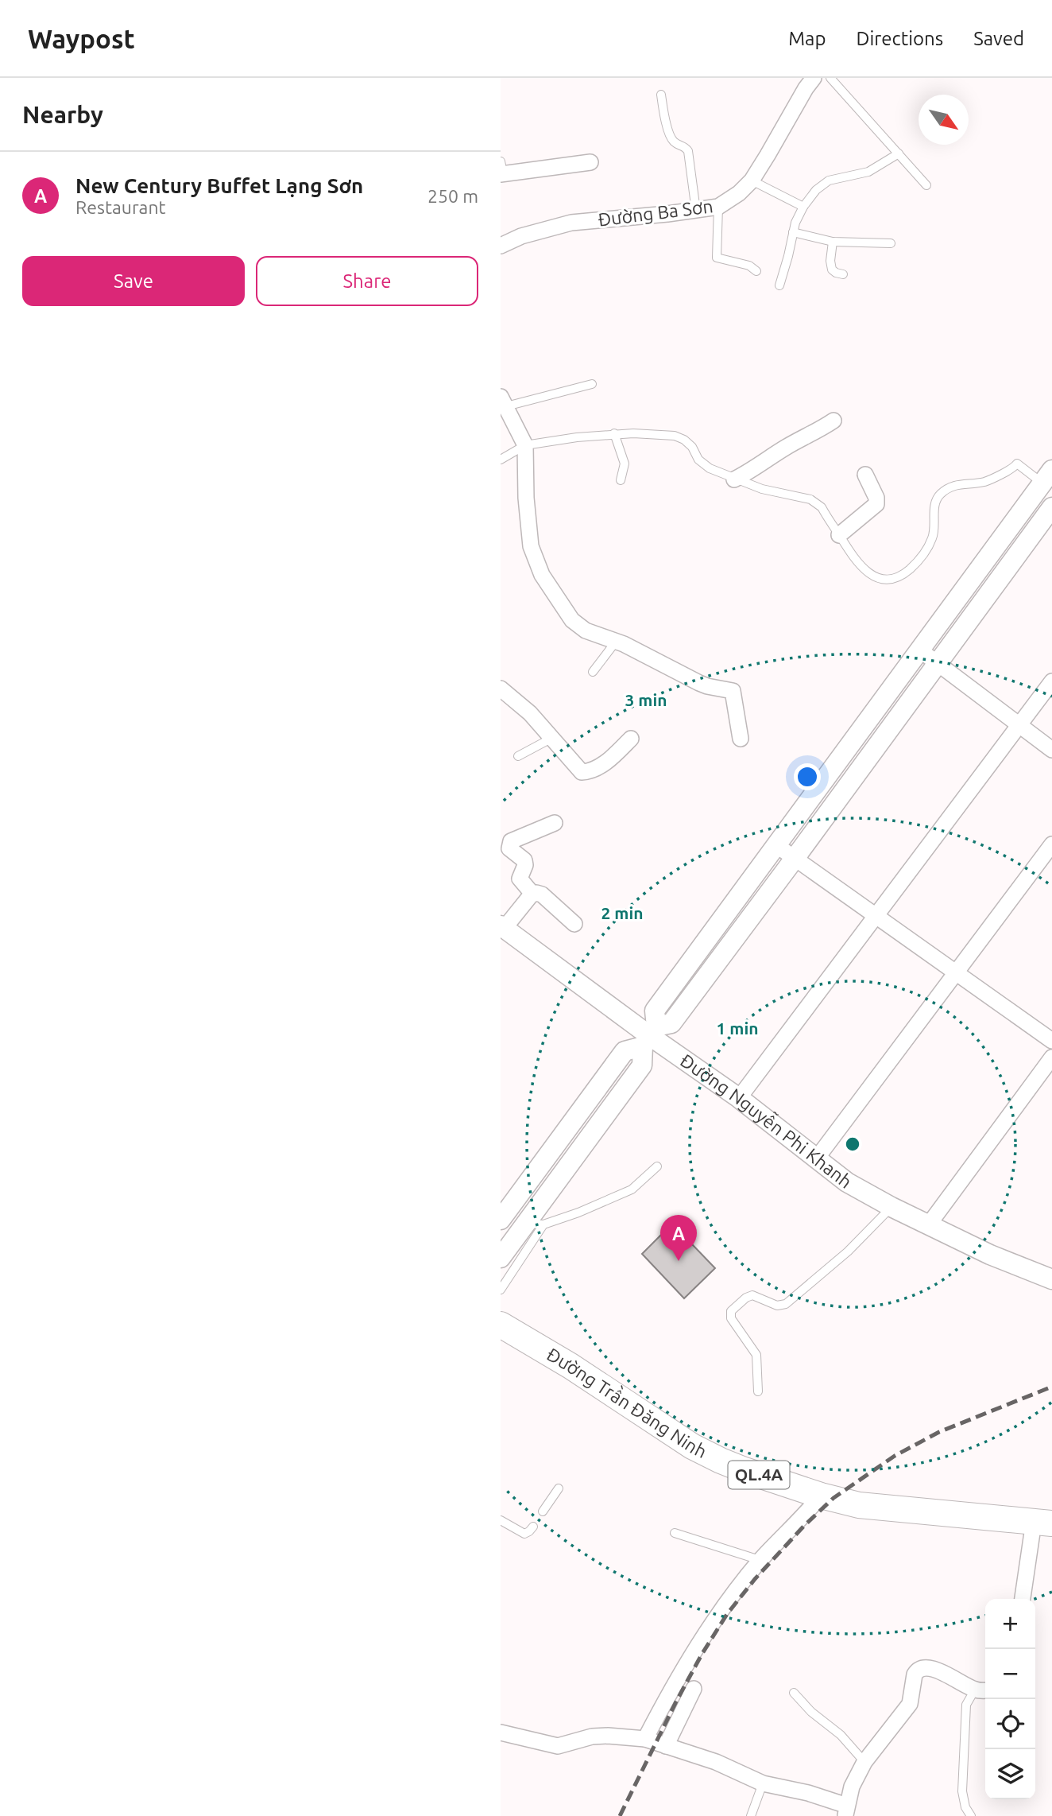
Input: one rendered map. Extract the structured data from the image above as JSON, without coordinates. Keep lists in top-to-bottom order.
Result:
{
  "streets": {
    "main road": ["Đường Trần Đăng Ninh", "QL.4A"],
    "street": ["Đường Ba Sơn", "Đường Nguyễn Phi Khanh"]
  },
  "north": "bottom right",
  "page": {
    "header": "Waypost",
    "nav": ["Map", "Directions", "Saved"],
    "heading": "Nearby",
    "list": [
      {
        "mark": "A",
        "name": "New Century Buffet Lạng Sơn",
        "note": "Restaurant",
        "value": "250 m"
      }
    ],
    "buttons": ["Save", "Share"],
    "pins": "A",
    "map_buttons": ["+", "−"]
  },
  "rings": ["3 min", "2 min", "1 min"]
}
